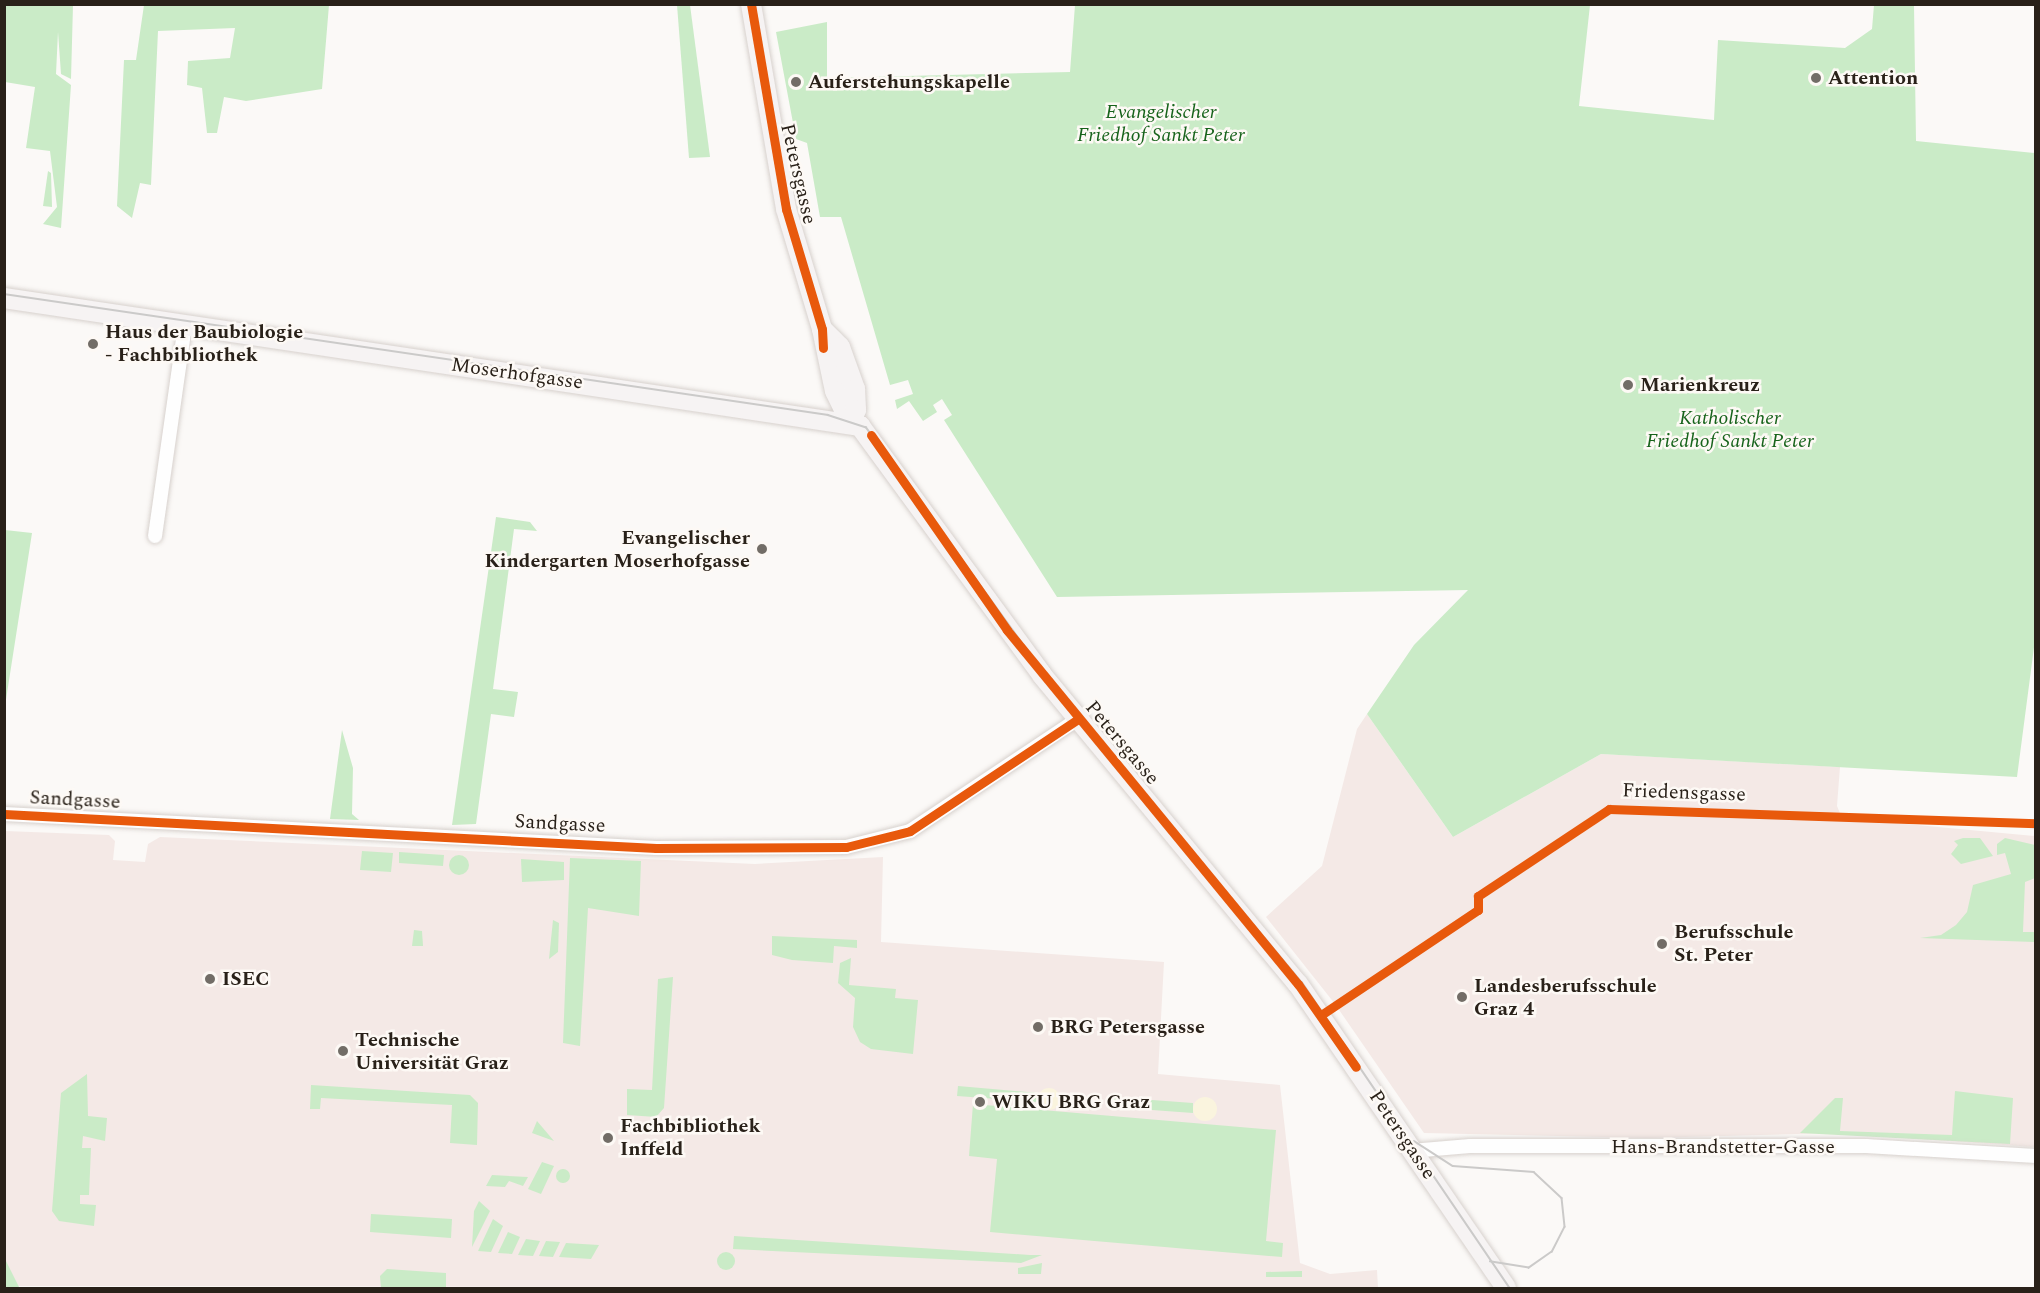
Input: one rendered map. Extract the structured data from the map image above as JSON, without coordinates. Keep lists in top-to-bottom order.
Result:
{
  "streets": {
    "main road": ["Petersgasse", "Moserhofgasse"],
    "street": ["Sandgasse", "Hans-Brandstetter-Gasse"],
    "cycle path": ["Friedensgasse"]
  },
  "crossings": [
    ["Petersgasse", "Moserhofgasse"],
    ["Petersgasse", "Sandgasse"],
    ["Petersgasse", "Hans-Brandstetter-Gasse"]
  ],
  "parks": ["Evangelischer Friedhof Sankt Peter", "Katholischer Friedhof Sankt Peter"],
  "places": [
    "Attention",
    "Auferstehungskapelle",
    "Haus der Baubiologie - Fachbibliothek",
    "Marienkreuz",
    "Evangelischer Kindergarten Moserhofgasse",
    "Berufsschule St. Peter",
    "ISEC",
    "Landesberufsschule Graz 4",
    "BRG Petersgasse",
    "Technische Universität Graz",
    "WIKU BRG Graz",
    "Fachbibliothek Inffeld"
  ]
}
